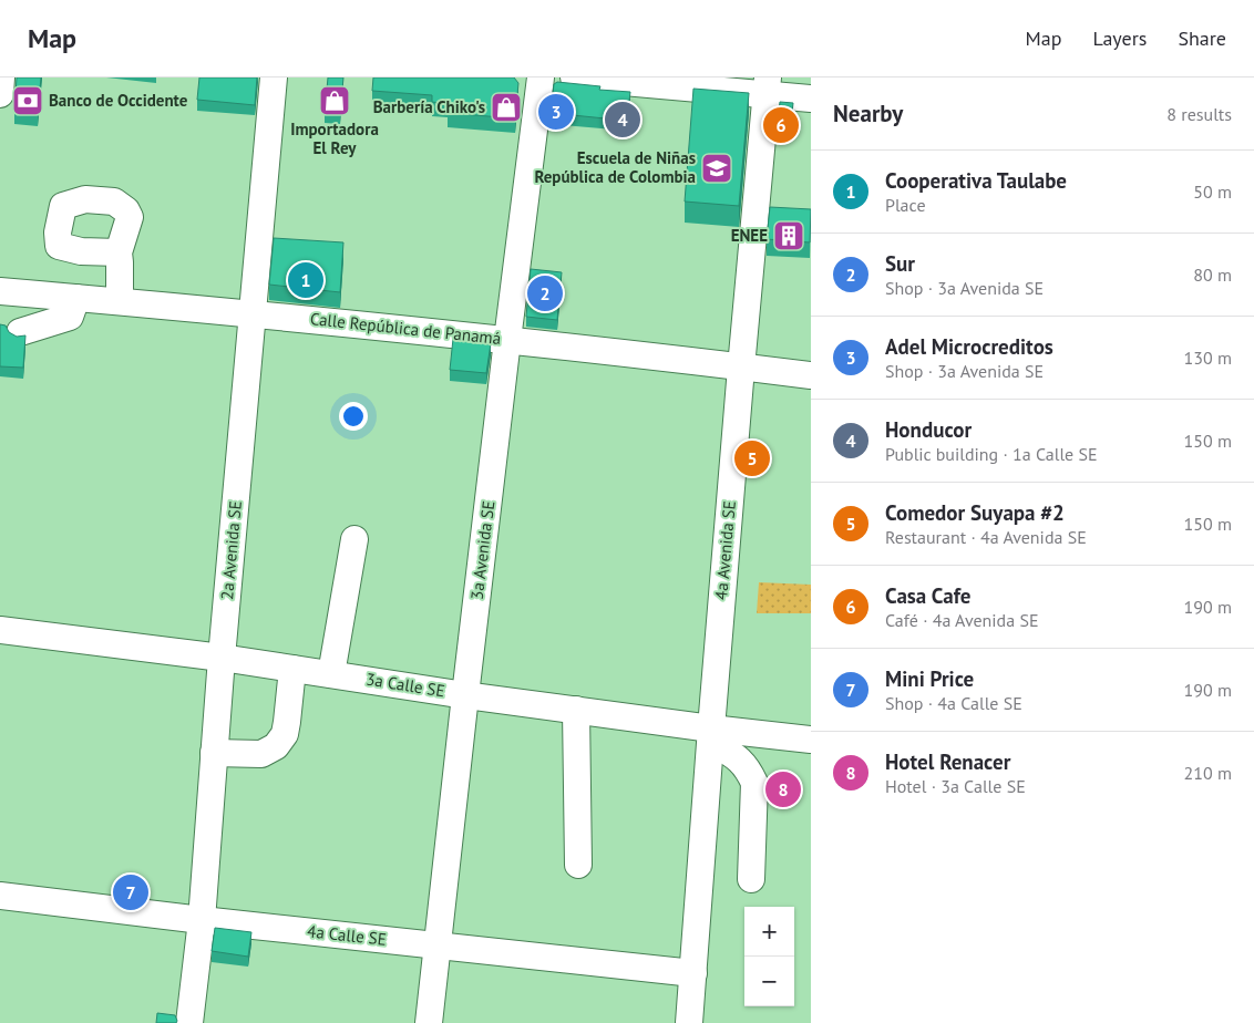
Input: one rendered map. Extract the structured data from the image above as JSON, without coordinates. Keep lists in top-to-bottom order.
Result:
{
  "streets": {
    "street": [
      "Calle República de Panamá",
      "2a Avenida SE",
      "3a Avenida SE",
      "4a Avenida SE",
      "3a Calle SE",
      "4a Calle SE"
    ]
  },
  "crossings": [
    ["Calle República de Panamá", "2a Avenida SE"],
    ["Calle República de Panamá", "3a Avenida SE"],
    ["Calle República de Panamá", "4a Avenida SE"],
    ["2a Avenida SE", "3a Calle SE"],
    ["2a Avenida SE", "4a Calle SE"],
    ["3a Avenida SE", "3a Calle SE"],
    ["3a Avenida SE", "4a Calle SE"],
    ["4a Avenida SE", "3a Calle SE"],
    ["4a Avenida SE", "4a Calle SE"]
  ],
  "places": {
    "bank": ["Banco de Occidente"],
    "shop": ["Importadora El Rey", "Barbería Chiko's"],
    "school or university": ["Escuela de Niñas República de Colombia"],
    "building": ["ENEE"]
  },
  "page": {
    "header": "Map",
    "nav": ["Map", "Layers", "Share"],
    "heading": ["Nearby", "8 results"],
    "pins": [
      "3",
      "4",
      "6",
      "1",
      "2",
      "5",
      "8",
      "7"
    ],
    "list": [
      {
        "mark": "1",
        "name": "Cooperativa Taulabe",
        "note": "Place",
        "value": "50 m"
      },
      {
        "mark": "2",
        "name": "Sur",
        "note": "Shop · 3a Avenida SE",
        "value": "80 m"
      },
      {
        "mark": "3",
        "name": "Adel Microcreditos",
        "note": "Shop · 3a Avenida SE",
        "value": "130 m"
      },
      {
        "mark": "4",
        "name": "Honducor",
        "note": "Public building · 1a Calle SE",
        "value": "150 m"
      },
      {
        "mark": "5",
        "name": "Comedor Suyapa #2",
        "note": "Restaurant · 4a Avenida SE",
        "value": "150 m"
      },
      {
        "mark": "6",
        "name": "Casa Cafe",
        "note": "Café · 4a Avenida SE",
        "value": "190 m"
      },
      {
        "mark": "7",
        "name": "Mini Price",
        "note": "Shop · 4a Calle SE",
        "value": "190 m"
      },
      {
        "mark": "8",
        "name": "Hotel Renacer",
        "note": "Hotel · 3a Calle SE",
        "value": "210 m"
      }
    ],
    "map_buttons": ["+", "−"]
  }
}
